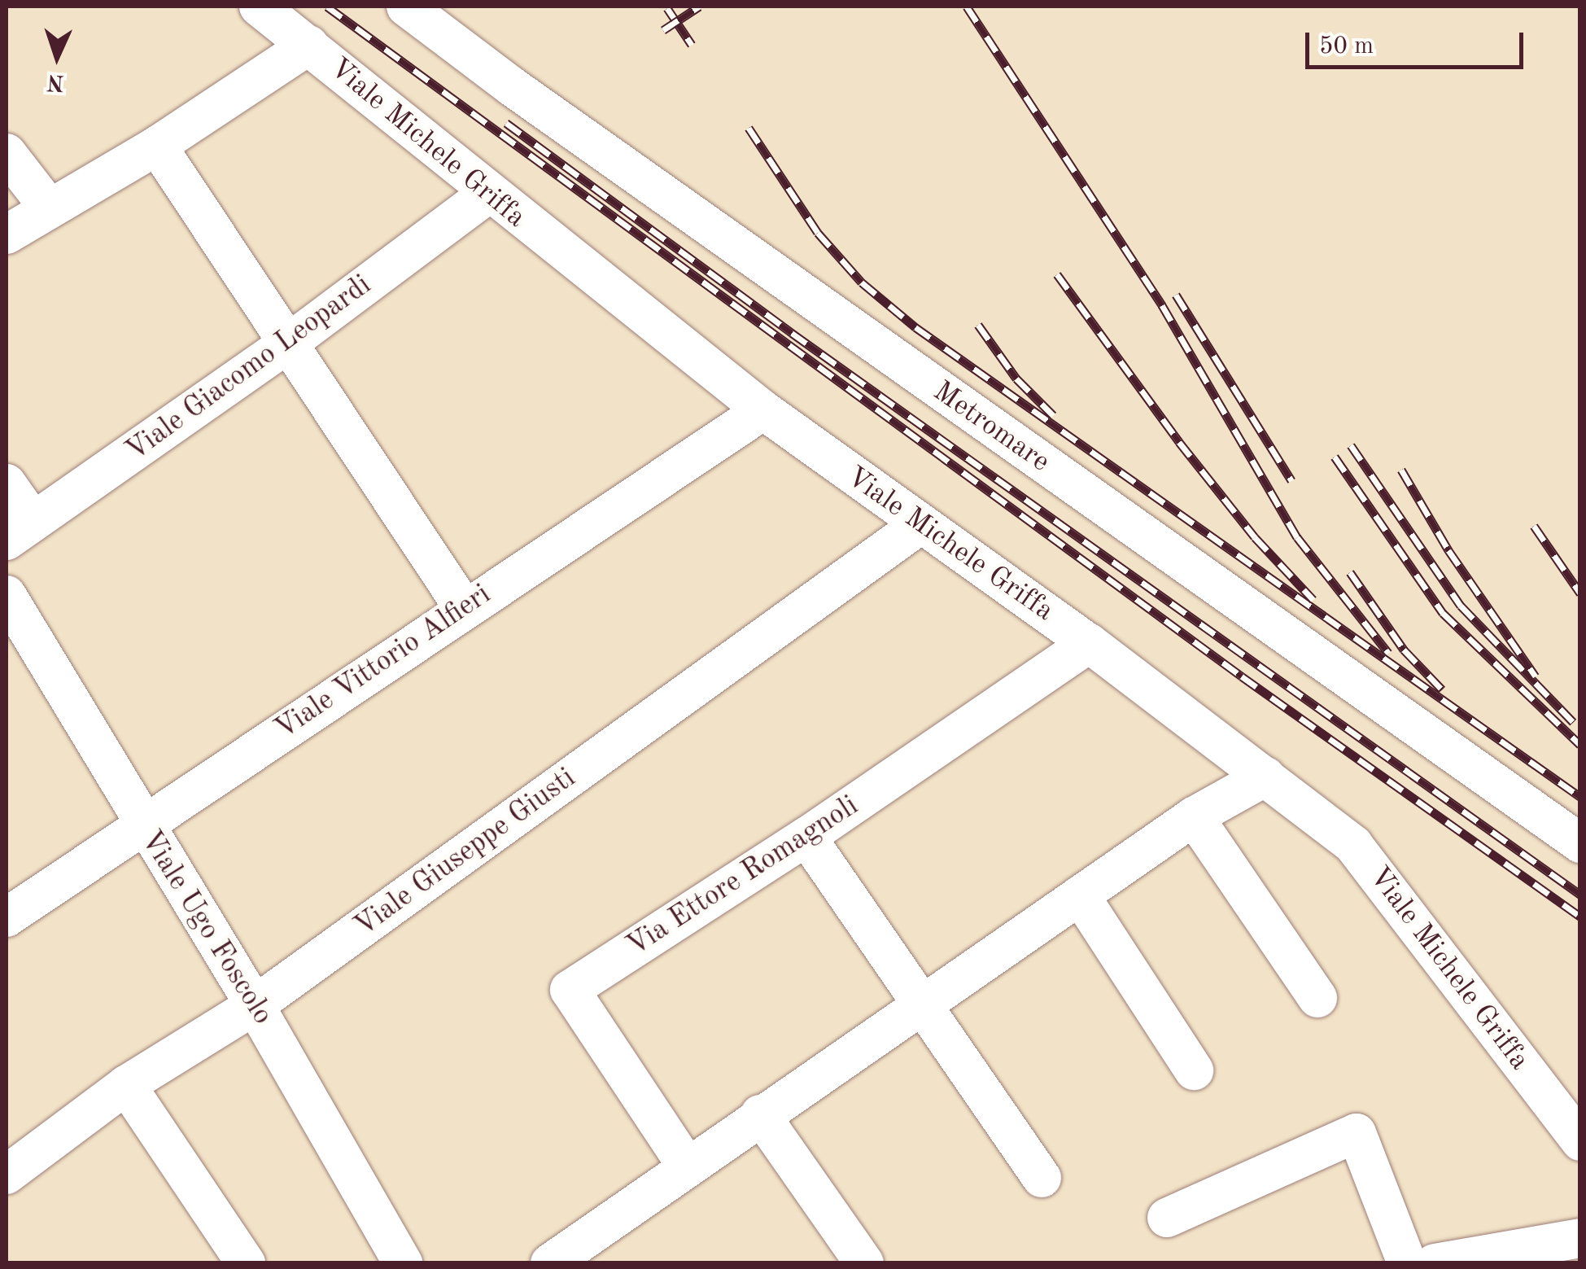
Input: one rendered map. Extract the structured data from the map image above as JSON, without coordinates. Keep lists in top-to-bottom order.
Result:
{
  "streets": {
    "street": [
      "Viale Michele Griffa",
      "Viale Giacomo Leopardi",
      "Metromare",
      "Viale Vittorio Alfieri",
      "Viale Giuseppe Giusti",
      "Via Ettore Romagnoli",
      "Viale Ugo Foscolo"
    ]
  },
  "crossings": [
    ["Viale Michele Griffa", "Viale Giacomo Leopardi"],
    ["Viale Michele Griffa", "Viale Vittorio Alfieri"],
    ["Viale Michele Griffa", "Viale Giuseppe Giusti"],
    ["Viale Michele Griffa", "Via Ettore Romagnoli"],
    ["Viale Vittorio Alfieri", "Viale Ugo Foscolo"],
    ["Viale Giuseppe Giusti", "Viale Ugo Foscolo"]
  ],
  "scale_bar": "50 m",
  "north": "bottom"
}
